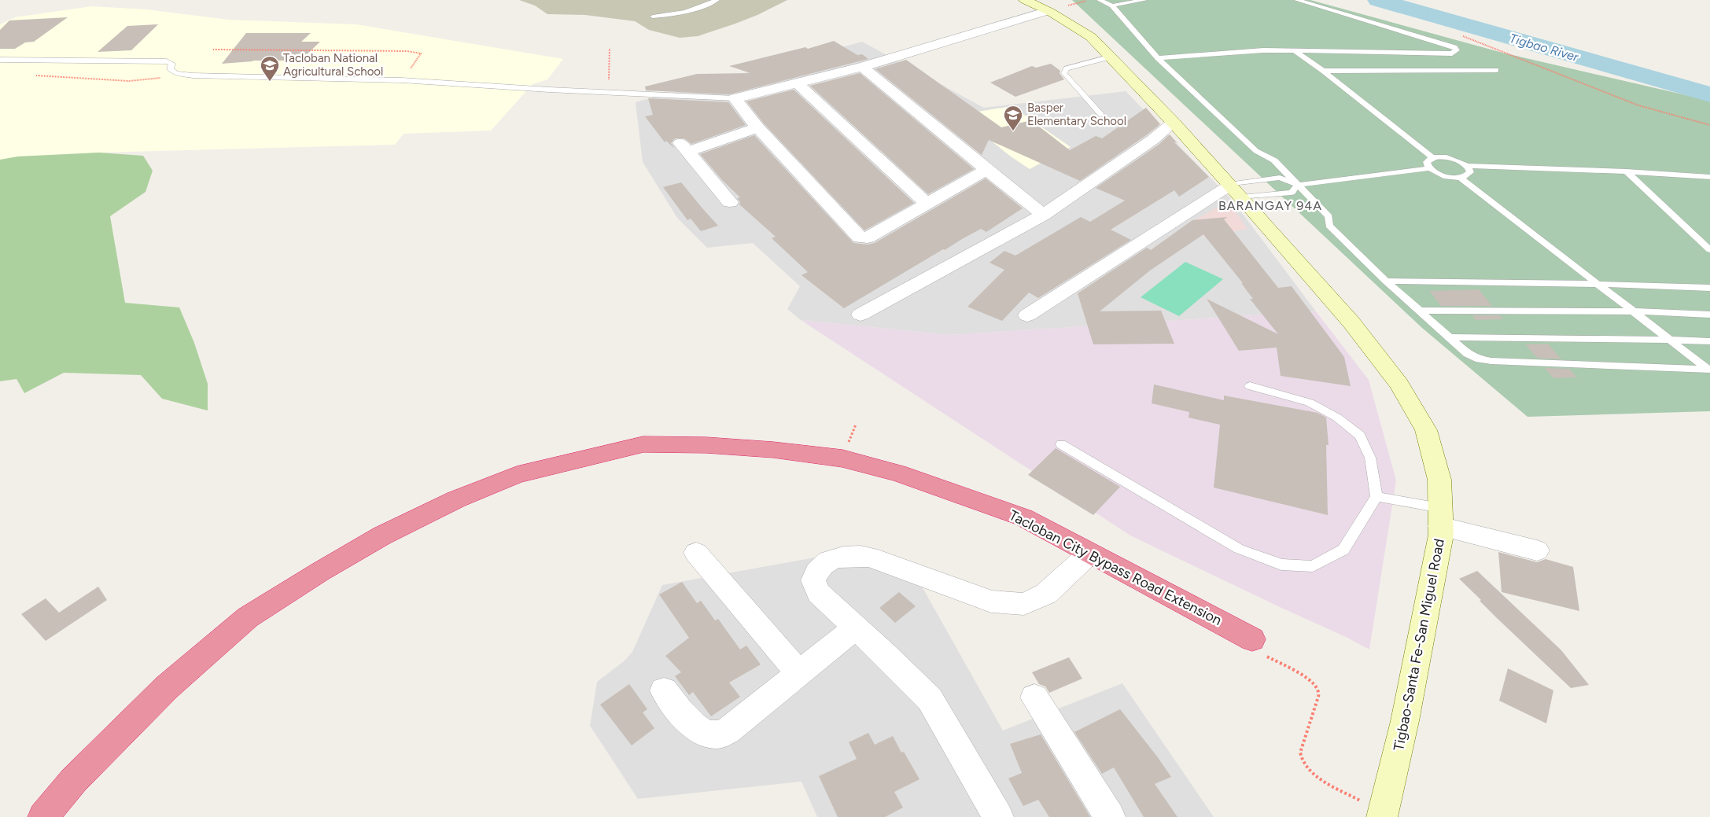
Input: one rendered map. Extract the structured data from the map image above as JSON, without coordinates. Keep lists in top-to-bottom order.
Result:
{
  "streets": {
    "highway": ["Tacloban City Bypass Road Extension"],
    "main road": ["Tigbao-Santa Fe-San Miguel Road"]
  },
  "districts": ["BARANGAY 94A"],
  "water": ["Tigbao River"],
  "places": {
    "school or university": ["Tacloban National Agricultural School", "Basper Elementary School"]
  }
}
